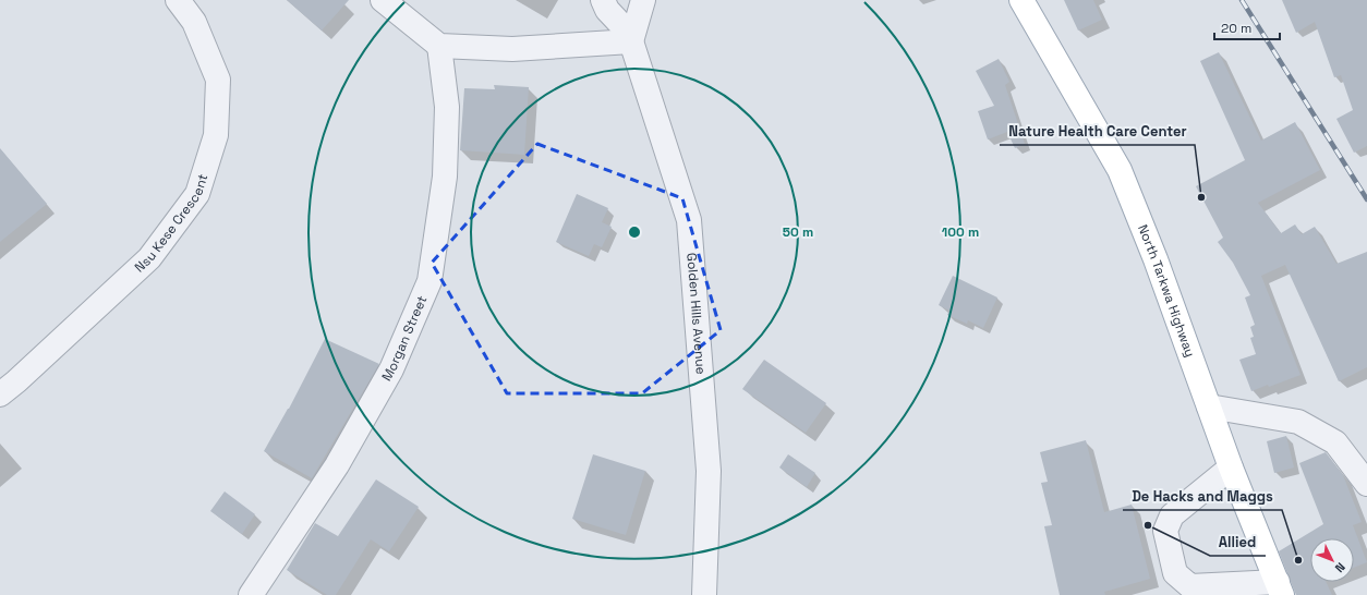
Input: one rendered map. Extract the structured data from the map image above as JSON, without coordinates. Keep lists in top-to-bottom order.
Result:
{
  "streets": {
    "main road": ["North Tarkwa Highway"],
    "street": ["Nsu Kese Crescent", "Golden Hills Avenue", "Morgan Street"]
  },
  "places": ["Nature Health Care Center", "Allied", "De Hacks and Maggs"],
  "scale_bar": "20 m",
  "north": "bottom right",
  "rings": ["50 m", "100 m"]
}
